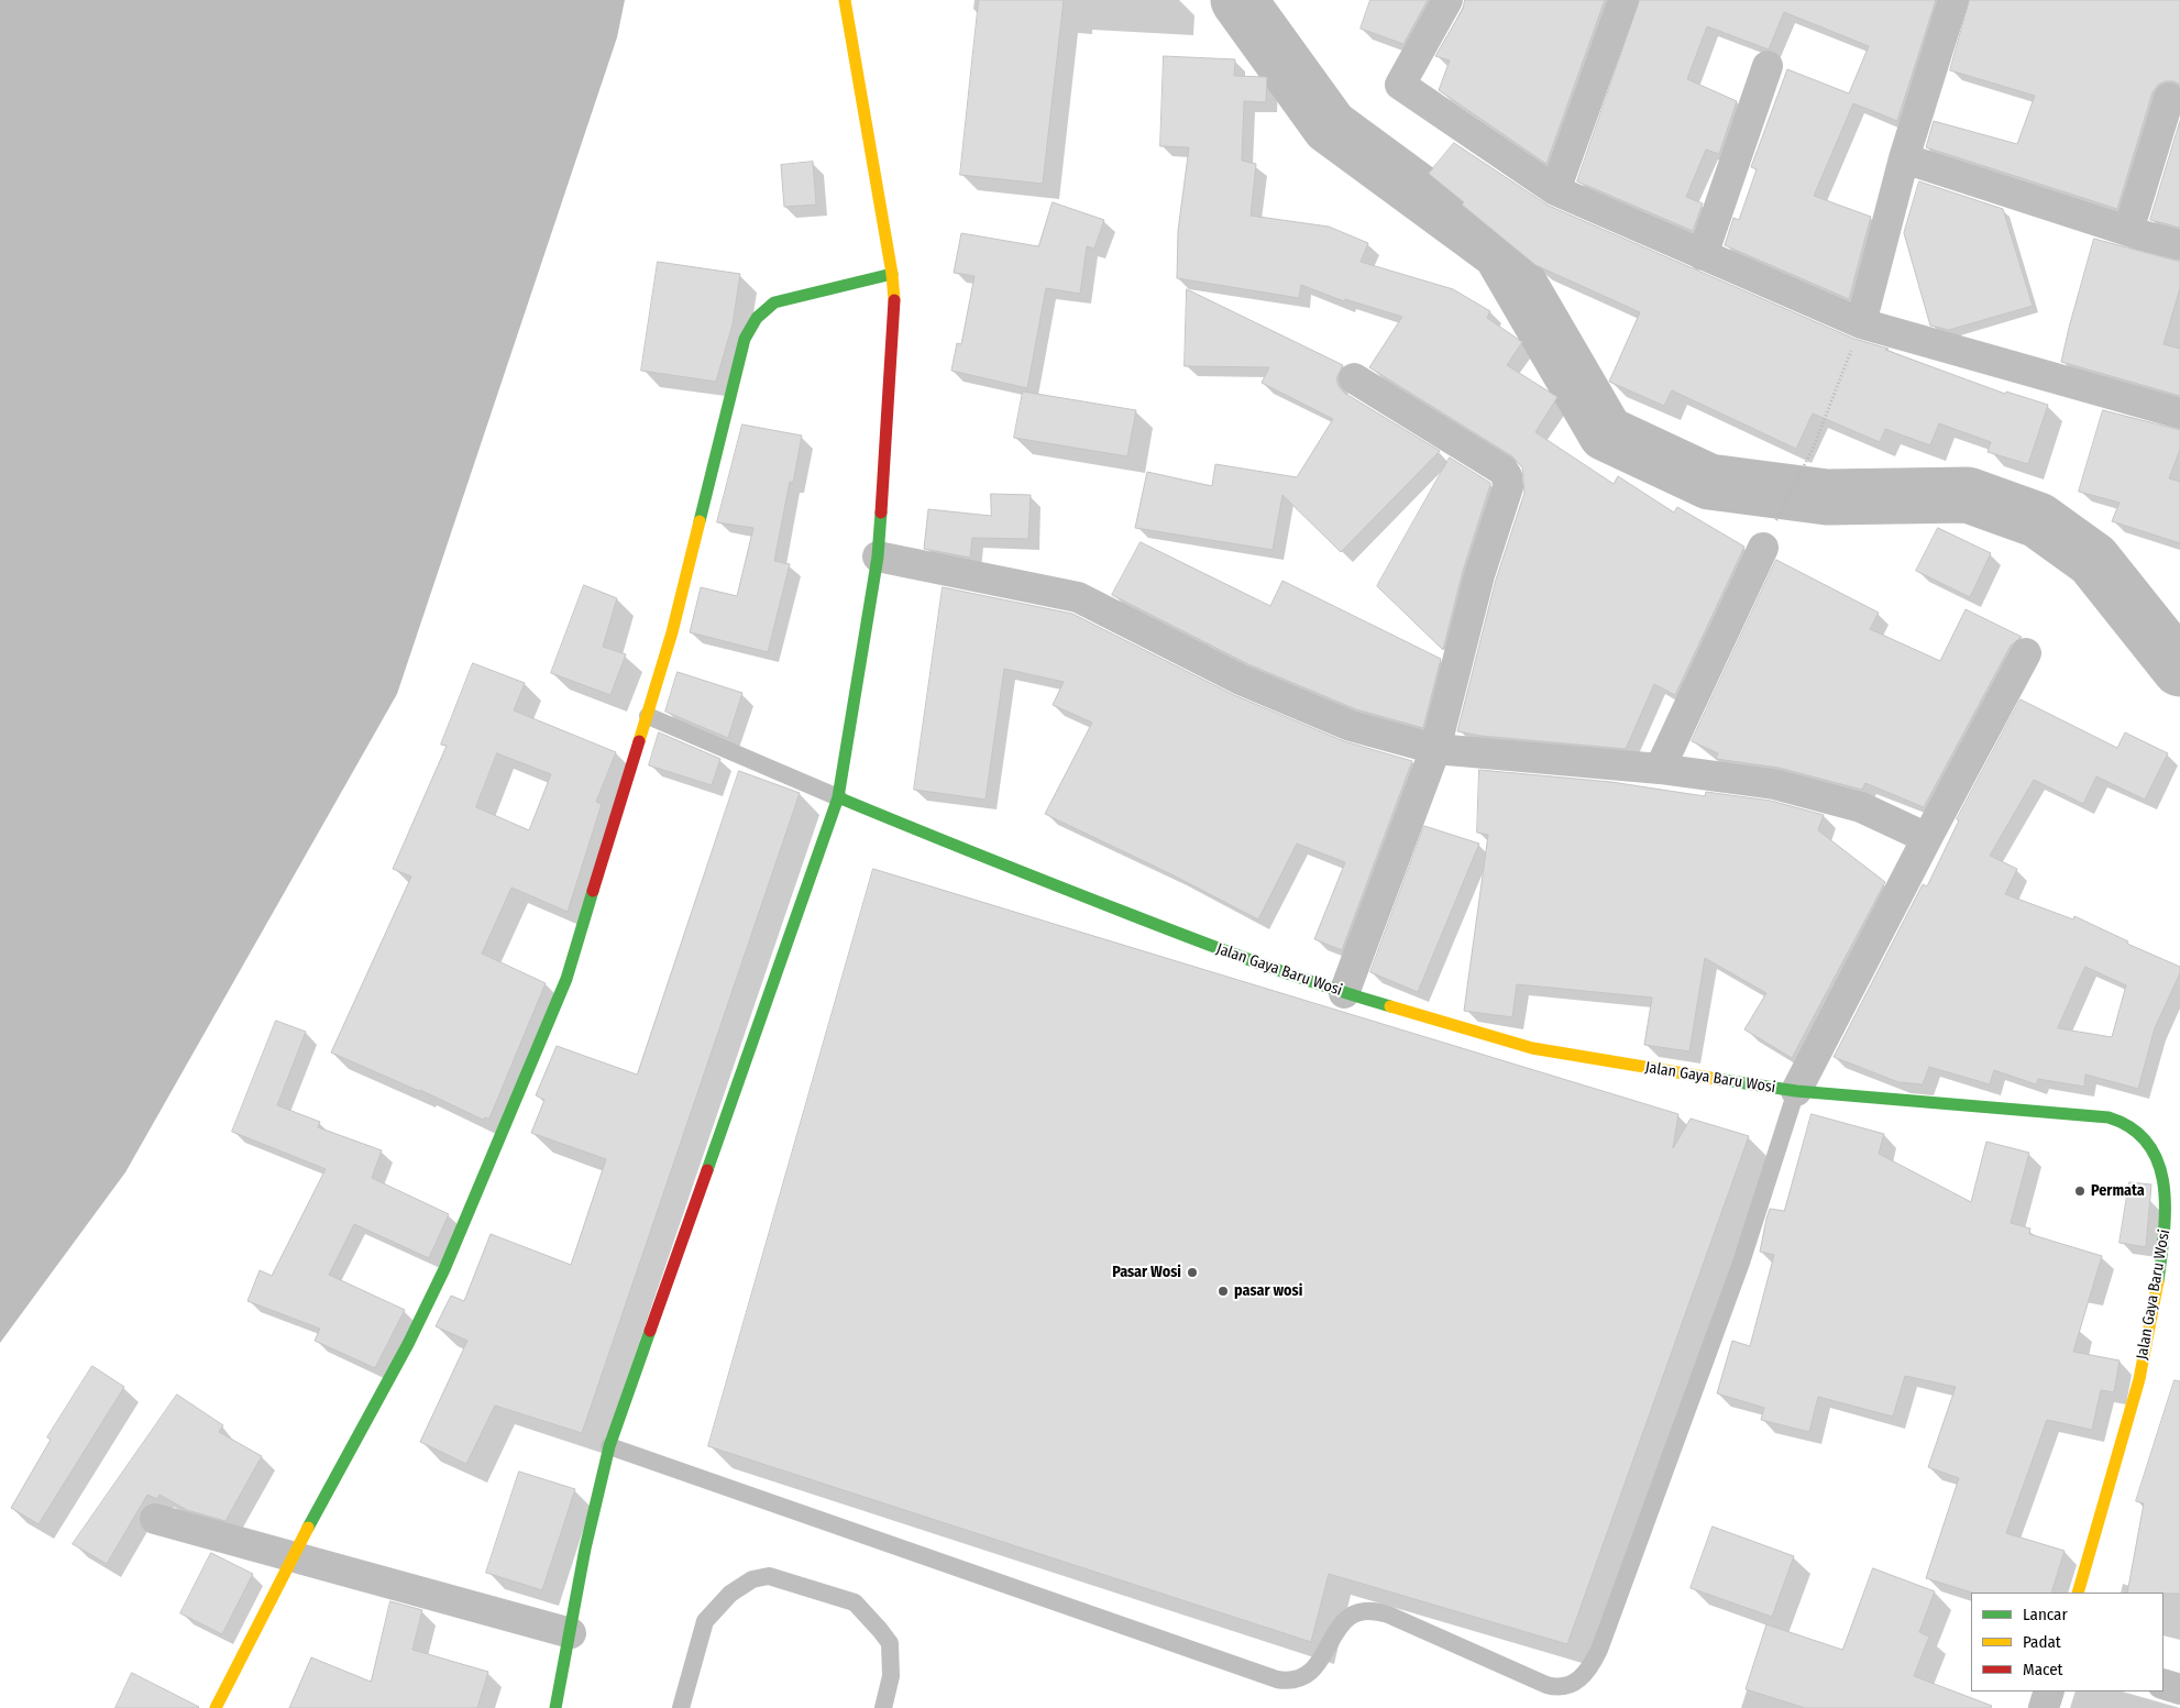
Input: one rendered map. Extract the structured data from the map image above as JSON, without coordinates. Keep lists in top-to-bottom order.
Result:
{
  "streets": {
    "street": ["Jalan Gaya Baru Wosi"]
  },
  "places": ["Permata", "Pasar Wosi", "pasar wosi"],
  "legend": ["Lancar", "Padat", "Macet"]
}
